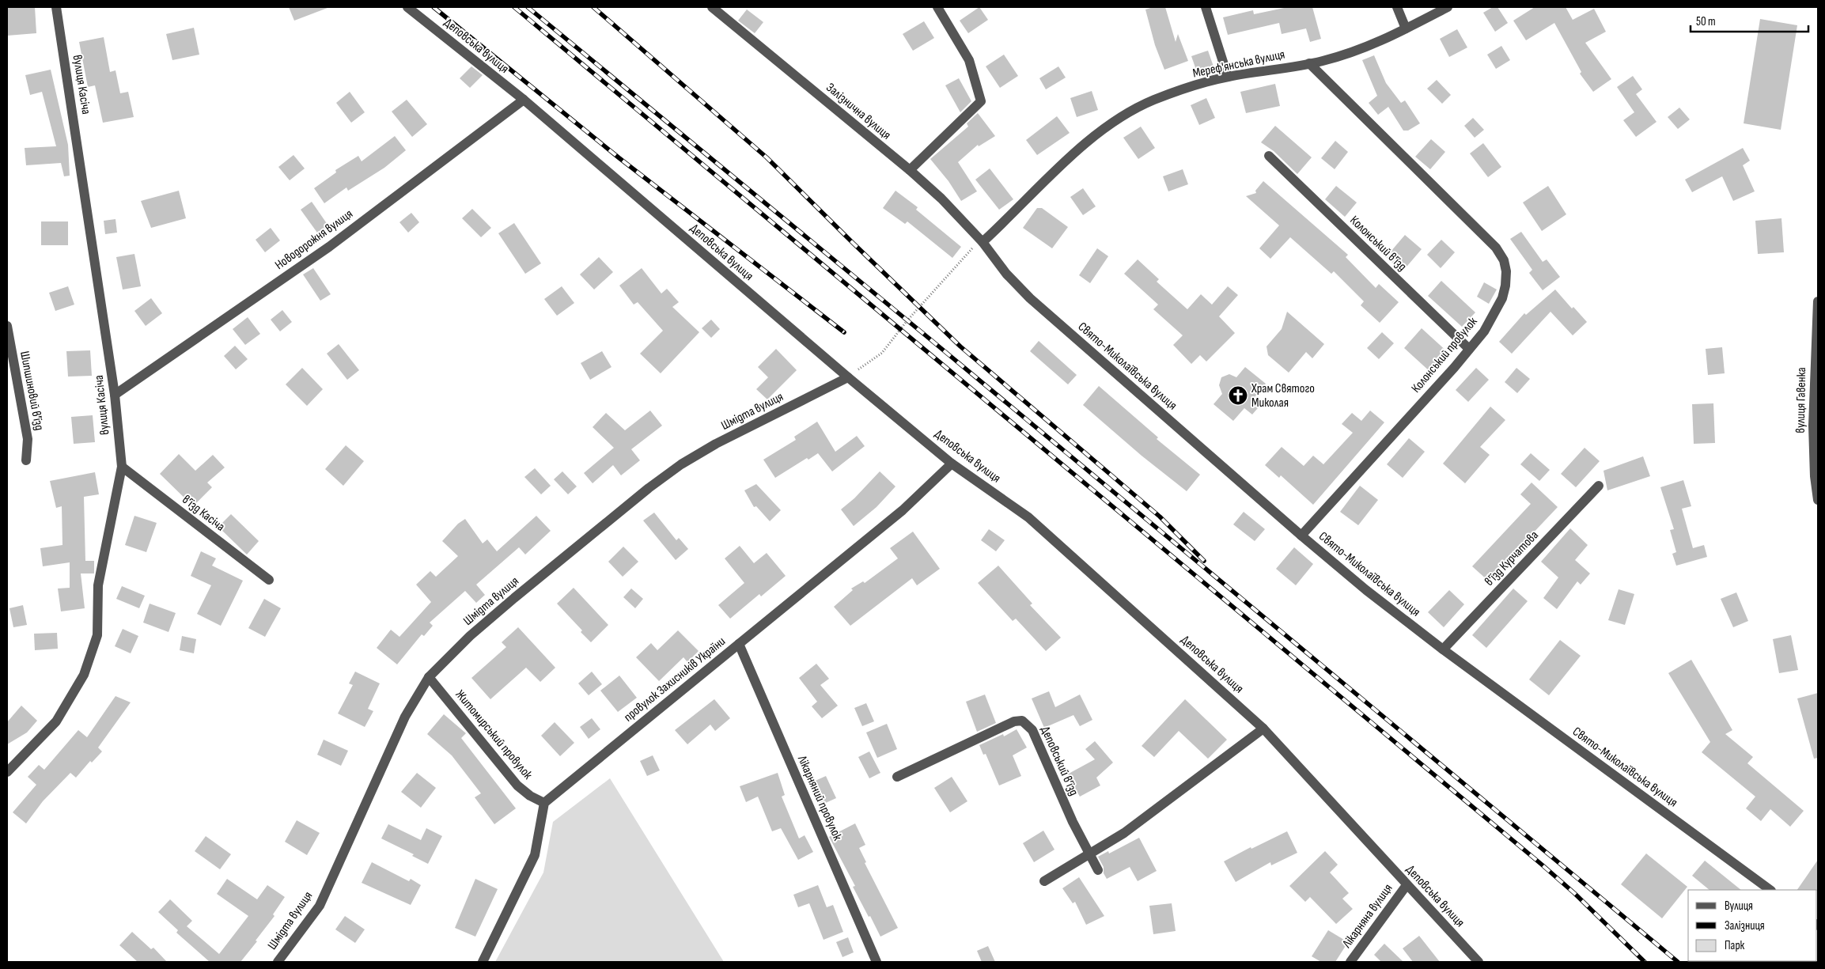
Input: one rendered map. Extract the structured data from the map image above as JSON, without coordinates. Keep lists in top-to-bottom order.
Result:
{
  "streets": {
    "street": [
      "Деповська вулиця",
      "Мереф'янська вулиця",
      "вулиця Касіча",
      "Залізнична вулиця",
      "Новодорожня вулиця",
      "Колонський в'їзд",
      "Колонський провулок",
      "Свято-Миколаївська вулиця",
      "Шипшиновий в'їзд",
      "вулиця Гавенка",
      "Шмідта вулиця",
      "в’їзд Касіча",
      "в'їзд Курчатова",
      "провулок Захисників України",
      "Житомирський провулок",
      "Деповський в’їзд",
      "Лікарняний провулок",
      "Лікарняна вулиця"
    ]
  },
  "crossings": [
    ["Деповська вулиця", "Новодорожня вулиця"],
    ["Деповська вулиця", "Шмідта вулиця"],
    ["Деповська вулиця", "провулок Захисників України"],
    ["Деповська вулиця", "Лікарняна вулиця"],
    ["Мереф'янська вулиця", "Залізнична вулиця"],
    ["Мереф'янська вулиця", "Колонський провулок"],
    ["Мереф'янська вулиця", "Свято-Миколаївська вулиця"],
    ["вулиця Касіча", "Новодорожня вулиця"],
    ["вулиця Касіча", "в’їзд Касіча"],
    ["Залізнична вулиця", "Свято-Миколаївська вулиця"],
    ["Колонський в'їзд", "Колонський провулок"],
    ["Колонський провулок", "Свято-Миколаївська вулиця"],
    ["Свято-Миколаївська вулиця", "в'їзд Курчатова"],
    ["Шмідта вулиця", "Житомирський провулок"],
    ["провулок Захисників України", "Житомирський провулок"],
    ["провулок Захисників України", "Лікарняний провулок"]
  ],
  "places": {
    "church": ["Храм Святого Миколая"]
  },
  "legend": ["Вулиця", "Залізниця", "Парк"],
  "scale_bar": "50 m"
}
